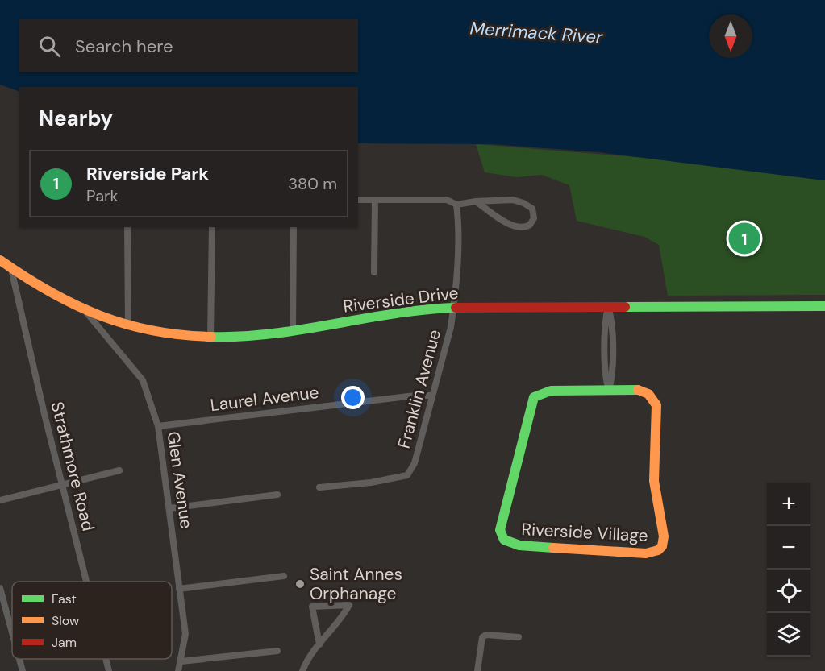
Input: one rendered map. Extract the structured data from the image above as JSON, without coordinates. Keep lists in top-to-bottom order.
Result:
{
  "streets": {
    "main road": ["Riverside Drive", "Riverside Village"],
    "street": [
      "Franklin Avenue",
      "Laurel Avenue",
      "Strathmore Road",
      "Glen Avenue"
    ]
  },
  "crossings": [
    ["Riverside Drive", "Franklin Avenue"],
    ["Riverside Drive", "Strathmore Road"],
    ["Riverside Drive", "Glen Avenue"],
    ["Franklin Avenue", "Laurel Avenue"],
    ["Laurel Avenue", "Glen Avenue"]
  ],
  "water": ["Merrimack River"],
  "places": ["Saint Annes Orphanage"],
  "legend": ["Fast", "Slow", "Jam"],
  "north": "bottom",
  "page": {
    "search": "Search here",
    "heading": "Nearby",
    "list": [
      {
        "mark": "1",
        "name": "Riverside Park",
        "note": "Park",
        "value": "380 m"
      }
    ],
    "pins": "1",
    "map_buttons": ["+", "−"]
  }
}
